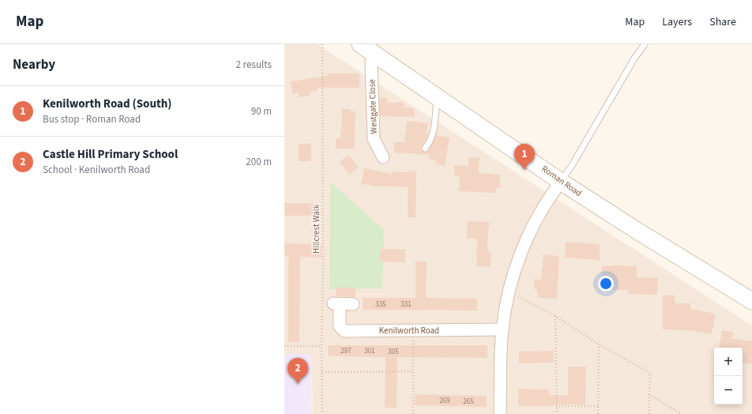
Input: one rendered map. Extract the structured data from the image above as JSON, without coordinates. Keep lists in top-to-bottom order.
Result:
{
  "streets": {
    "street": ["Westgate Close", "Roman Road", "Kenilworth Road"],
    "path": ["Hillcrest Walk"]
  },
  "crossings": [
    ["Westgate Close", "Roman Road"]
  ],
  "house_numbers": [
    "335",
    "331",
    "297",
    "301",
    "305",
    "269",
    "265"
  ],
  "page": {
    "header": "Map",
    "nav": ["Map", "Layers", "Share"],
    "heading": ["Nearby", "2 results"],
    "list": [
      {
        "mark": "1",
        "name": "Kenilworth Road (South)",
        "note": "Bus stop · Roman Road",
        "value": "90 m"
      },
      {
        "mark": "2",
        "name": "Castle Hill Primary School",
        "note": "School · Kenilworth Road",
        "value": "200 m"
      }
    ],
    "pins": ["1", "2"],
    "map_buttons": ["+", "−"]
  }
}
